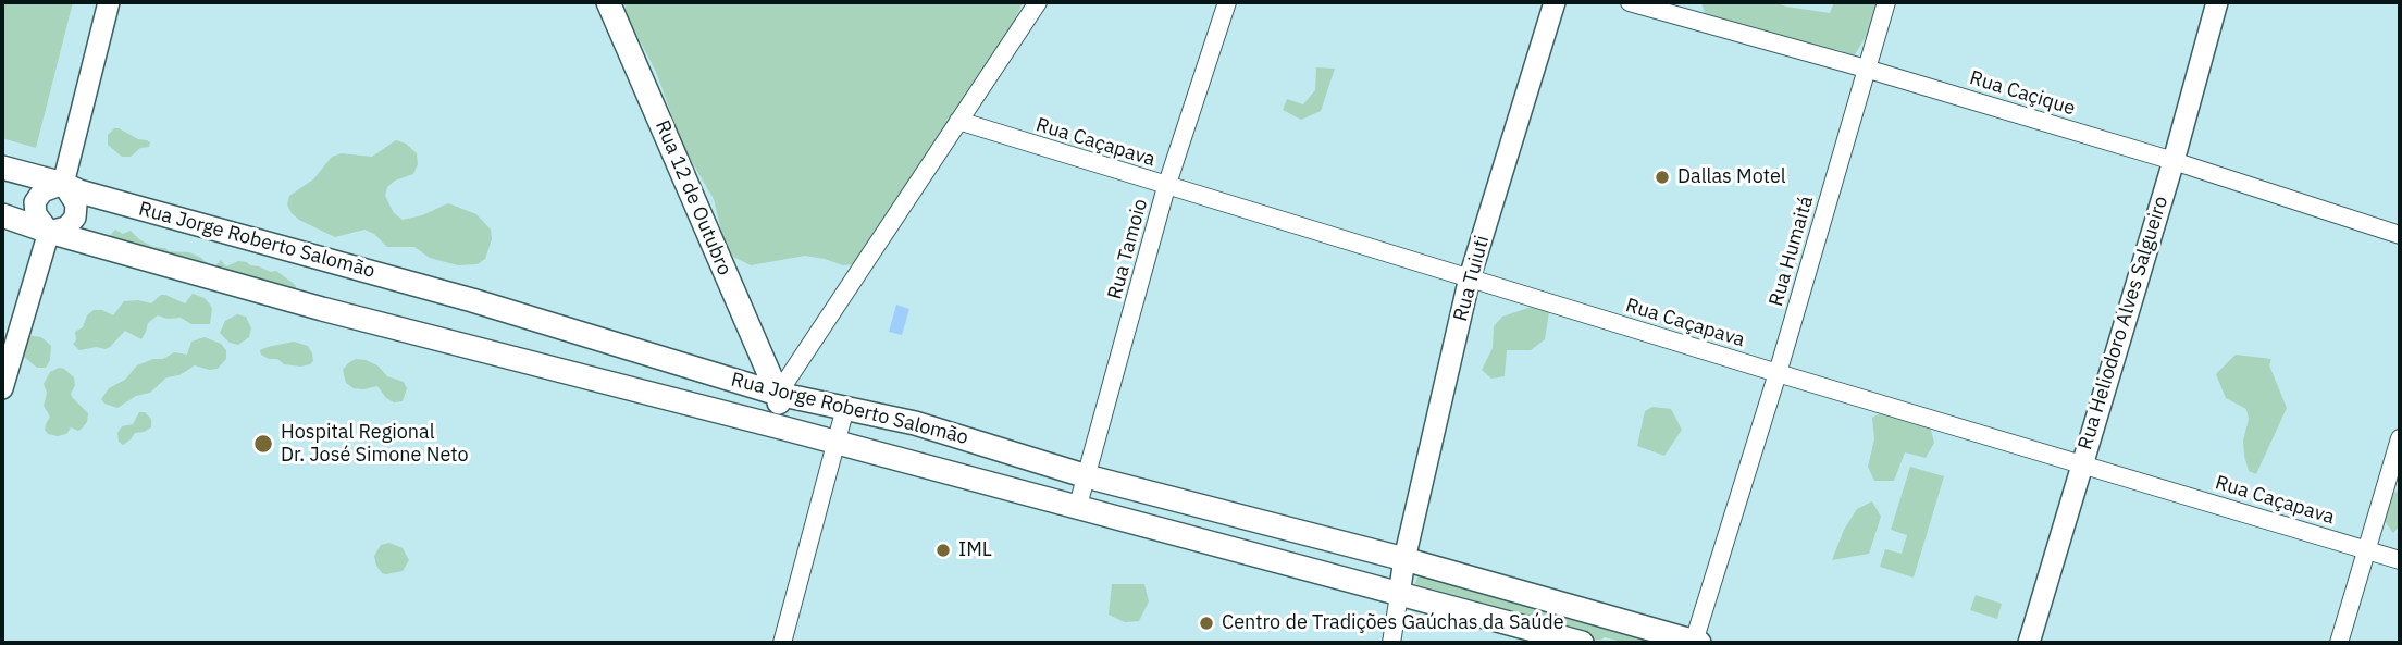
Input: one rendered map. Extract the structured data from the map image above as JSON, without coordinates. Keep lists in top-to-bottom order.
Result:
{
  "streets": {
    "main road": ["Rua 12 de Outubro", "Rua Jorge Roberto Salomão"],
    "street": [
      "Rua Caçique",
      "Rua Caçapava",
      "Rua Tamoio",
      "Rua Humaitá",
      "Rua Tuiuti",
      "Rua Heliodoro Alves Salgueiro"
    ]
  },
  "crossings": [
    ["Rua Caçique", "Rua Humaitá"],
    ["Rua Caçique", "Rua Heliodoro Alves Salgueiro"],
    ["Rua Caçapava", "Rua Tamoio"],
    ["Rua Caçapava", "Rua Humaitá"],
    ["Rua Caçapava", "Rua Tuiuti"],
    ["Rua Caçapava", "Rua Heliodoro Alves Salgueiro"],
    ["Rua 12 de Outubro", "Rua Jorge Roberto Salomão"],
    ["Rua Jorge Roberto Salomão", "Rua Tamoio"],
    ["Rua Jorge Roberto Salomão", "Rua Humaitá"],
    ["Rua Jorge Roberto Salomão", "Rua Tuiuti"]
  ],
  "places": [
    "Dallas Motel",
    "Hospital Regional Dr. José Simone Neto",
    "IML",
    "Centro de Tradições Gaúchas da Saúde"
  ]
}
